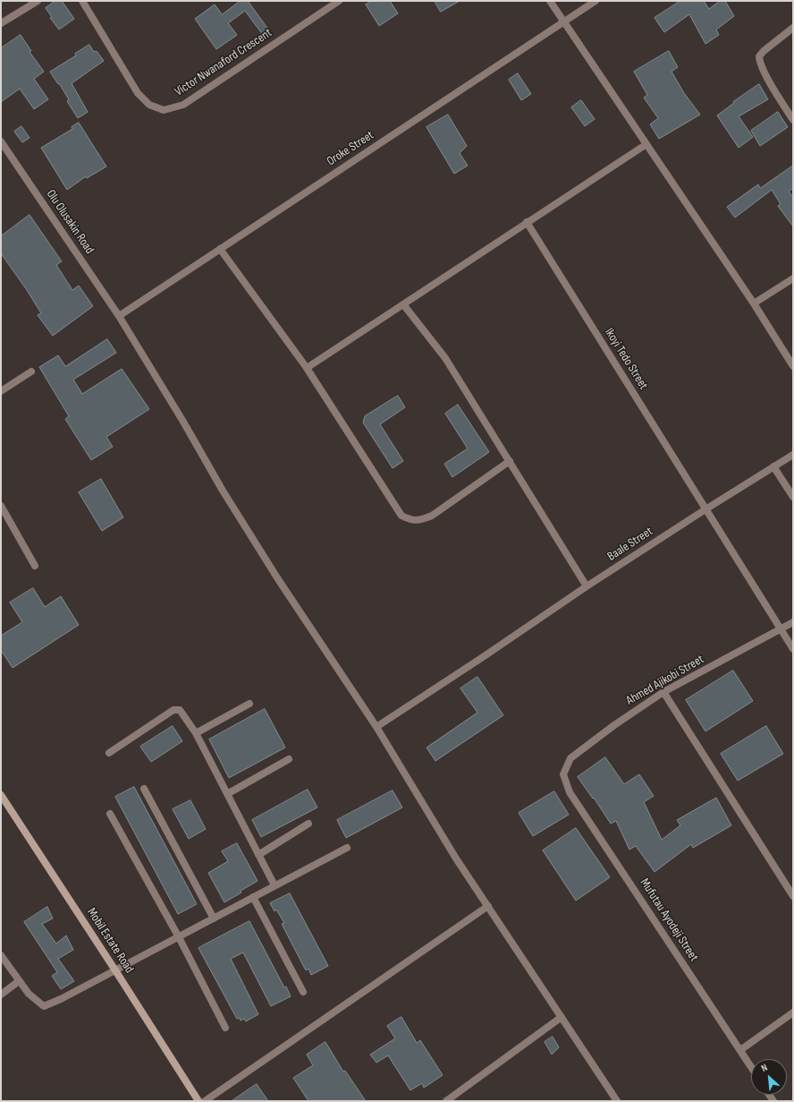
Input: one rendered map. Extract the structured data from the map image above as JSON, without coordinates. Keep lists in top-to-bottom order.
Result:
{
  "streets": {
    "main road": ["Mobil Estate Road"],
    "street": [
      "Victor Nwanaford Crescent",
      "Oroke Street",
      "Olu Olusakin Road",
      "Ikoyi Tedo Street",
      "Baale Street",
      "Ahmed Ajikobi Street",
      "Mufutau Ayodeji Street"
    ]
  },
  "crossings": [
    ["Oroke Street", "Olu Olusakin Road"],
    ["Olu Olusakin Road", "Baale Street"],
    ["Ikoyi Tedo Street", "Baale Street"],
    ["Ikoyi Tedo Street", "Ahmed Ajikobi Street"],
    ["Ahmed Ajikobi Street", "Mufutau Ayodeji Street"]
  ],
  "north": "top left"
}
